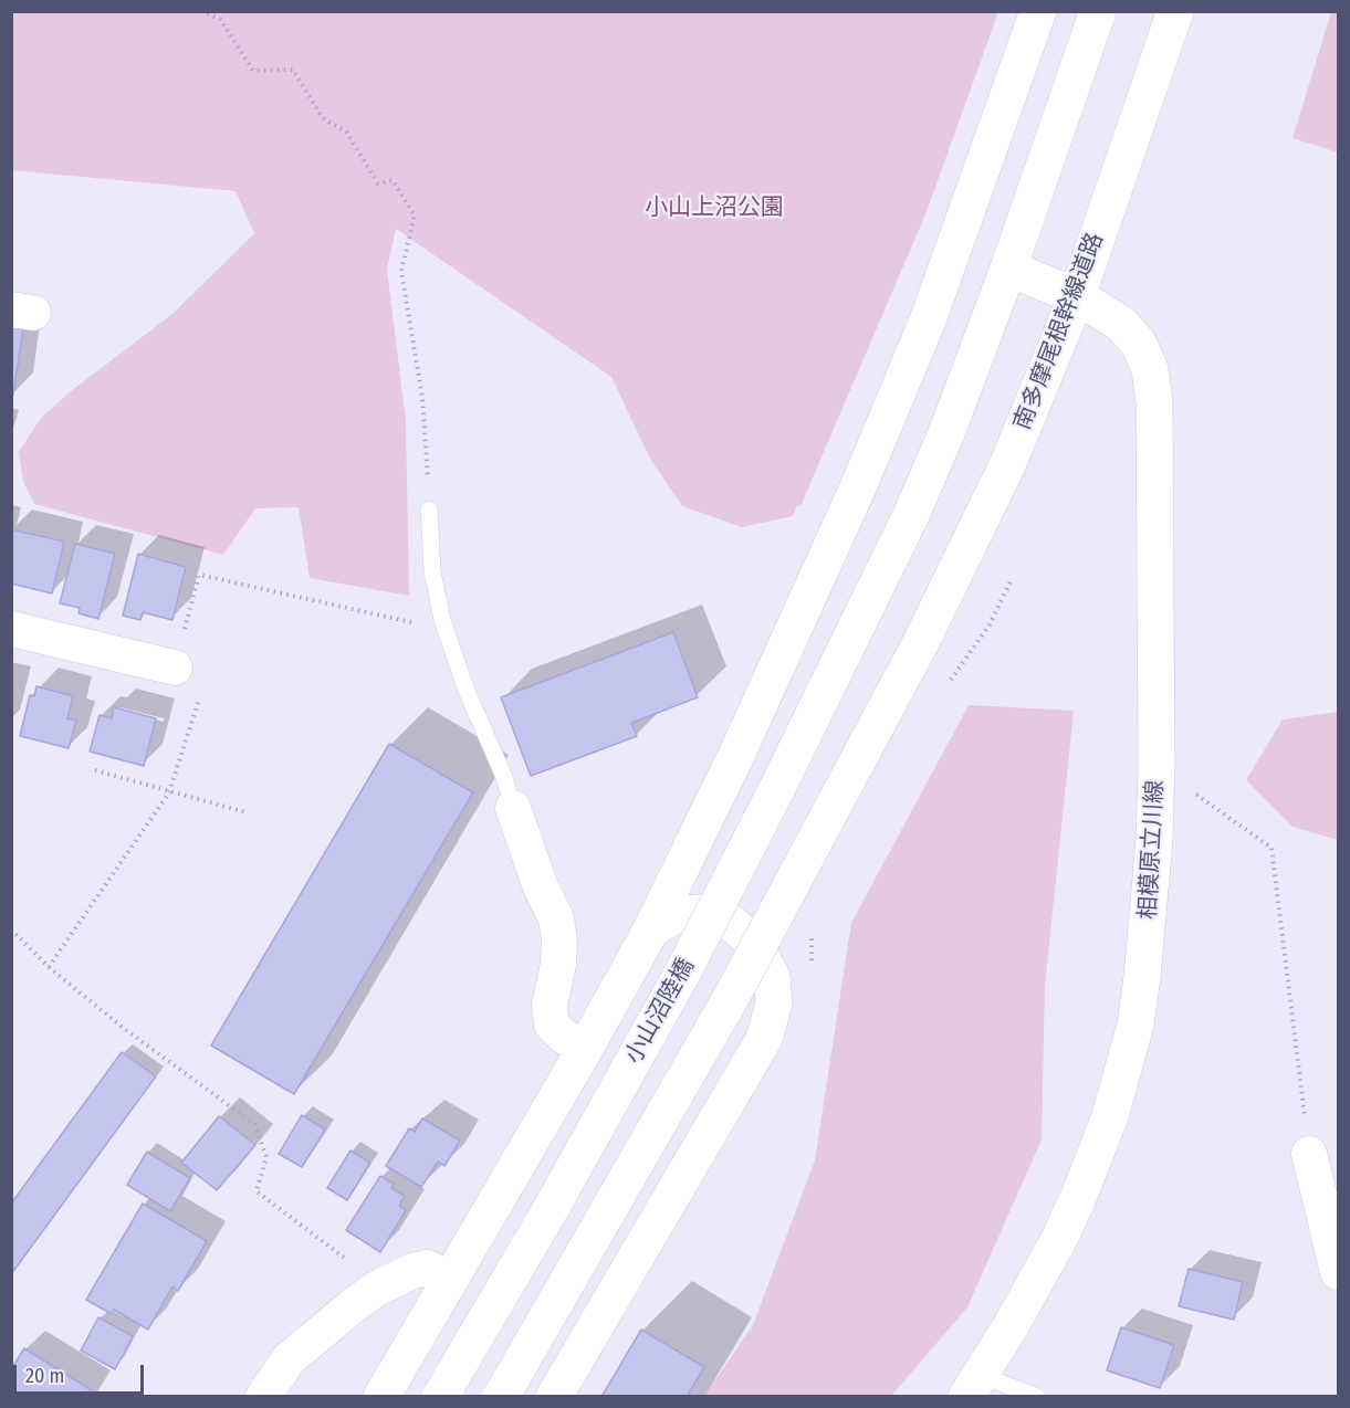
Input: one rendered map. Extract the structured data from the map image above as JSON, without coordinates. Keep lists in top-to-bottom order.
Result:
{
  "streets": {
    "main road": ["南多摩尾根幹線道路", "相模原立川線", "小山沼陸橋"]
  },
  "crossings": [
    ["南多摩尾根幹線道路", "相模原立川線"],
    ["相模原立川線", "小山沼陸橋"]
  ],
  "parks": ["小山上沼公園"],
  "scale_bar": "20 m"
}
